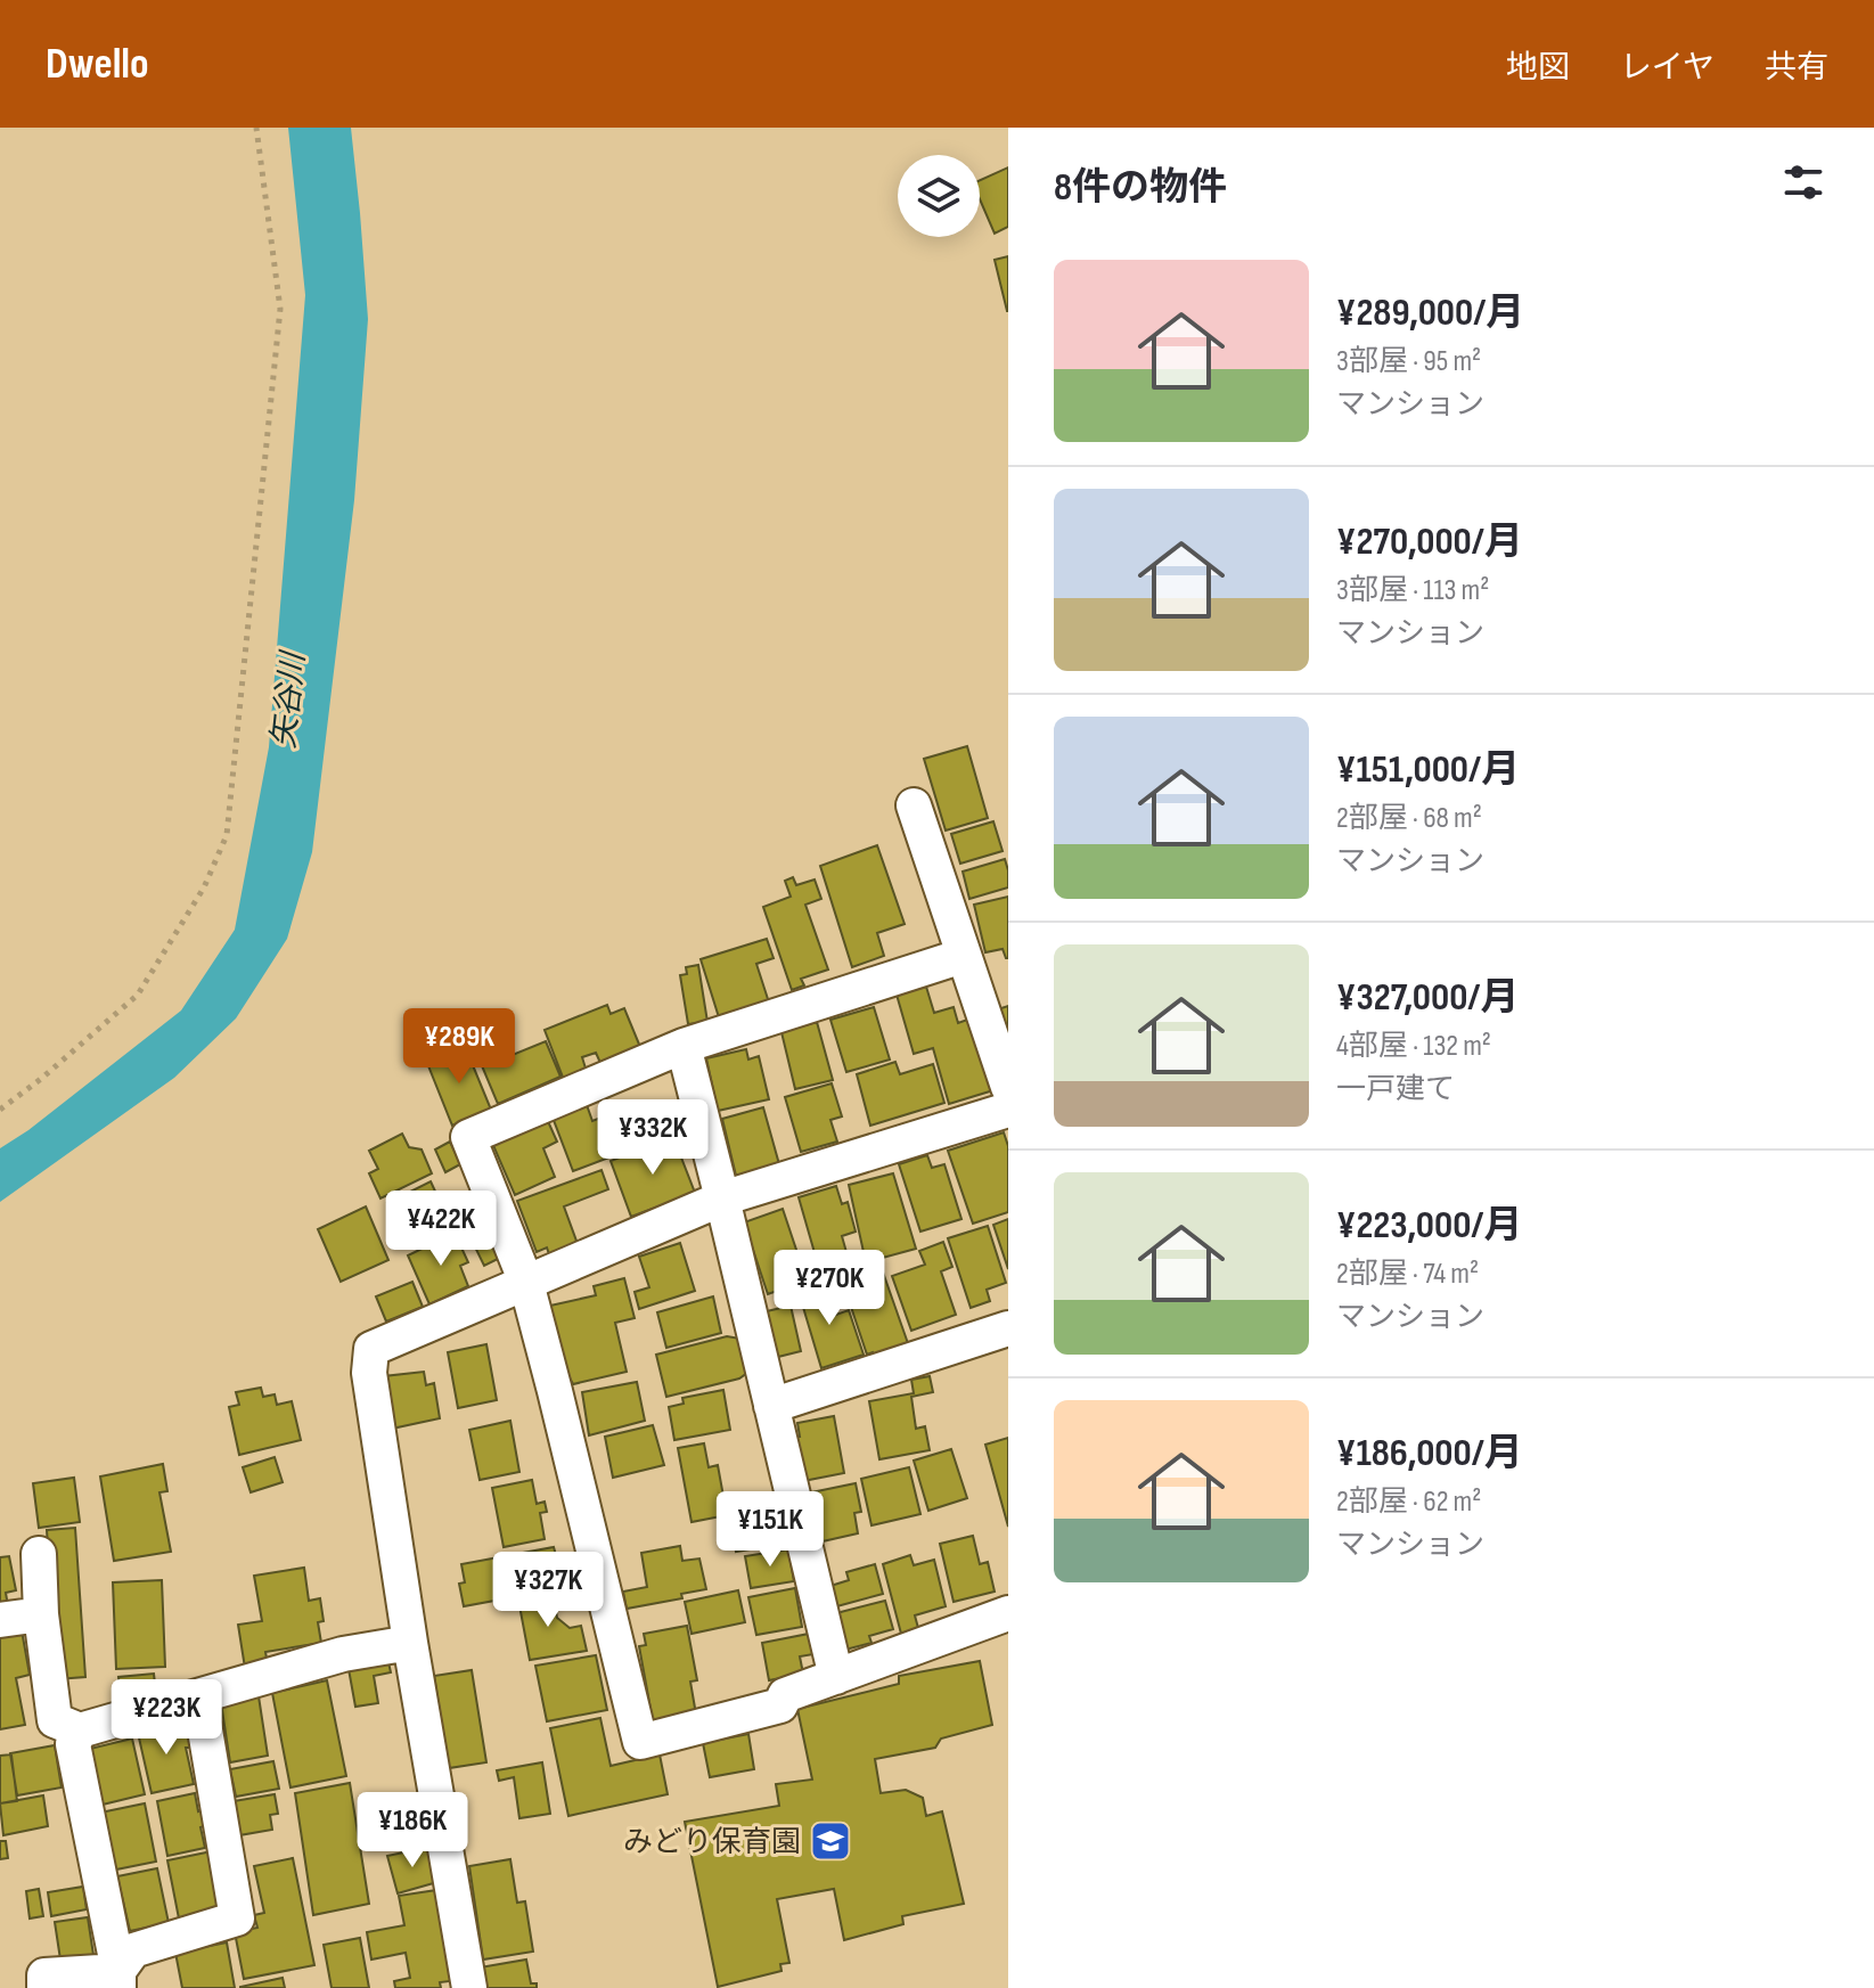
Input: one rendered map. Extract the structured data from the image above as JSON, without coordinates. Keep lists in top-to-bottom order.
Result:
{
  "water": ["矢谷川"],
  "places": {
    "school or university": ["みどり保育園"]
  },
  "page": {
    "header": "Dwello",
    "nav": ["地図", "レイヤ", "共有"],
    "heading": "8件の物件",
    "list": [
      {
        "name": "¥289,000/月",
        "note": "3部屋 · 95 m² · マンション"
      },
      {
        "name": "¥270,000/月",
        "note": "3部屋 · 113 m² · マンション"
      },
      {
        "name": "¥151,000/月",
        "note": "2部屋 · 68 m² · マンション"
      },
      {
        "name": "¥327,000/月",
        "note": "4部屋 · 132 m² · 一戸建て"
      },
      {
        "name": "¥223,000/月",
        "note": "2部屋 · 74 m² · マンション"
      },
      {
        "name": "¥186,000/月",
        "note": "2部屋 · 62 m² · マンション"
      }
    ],
    "price": [
      "¥289K",
      "¥332K",
      "¥422K",
      "¥270K",
      "¥151K",
      "¥327K",
      "¥223K",
      "¥186K"
    ]
  }
}
